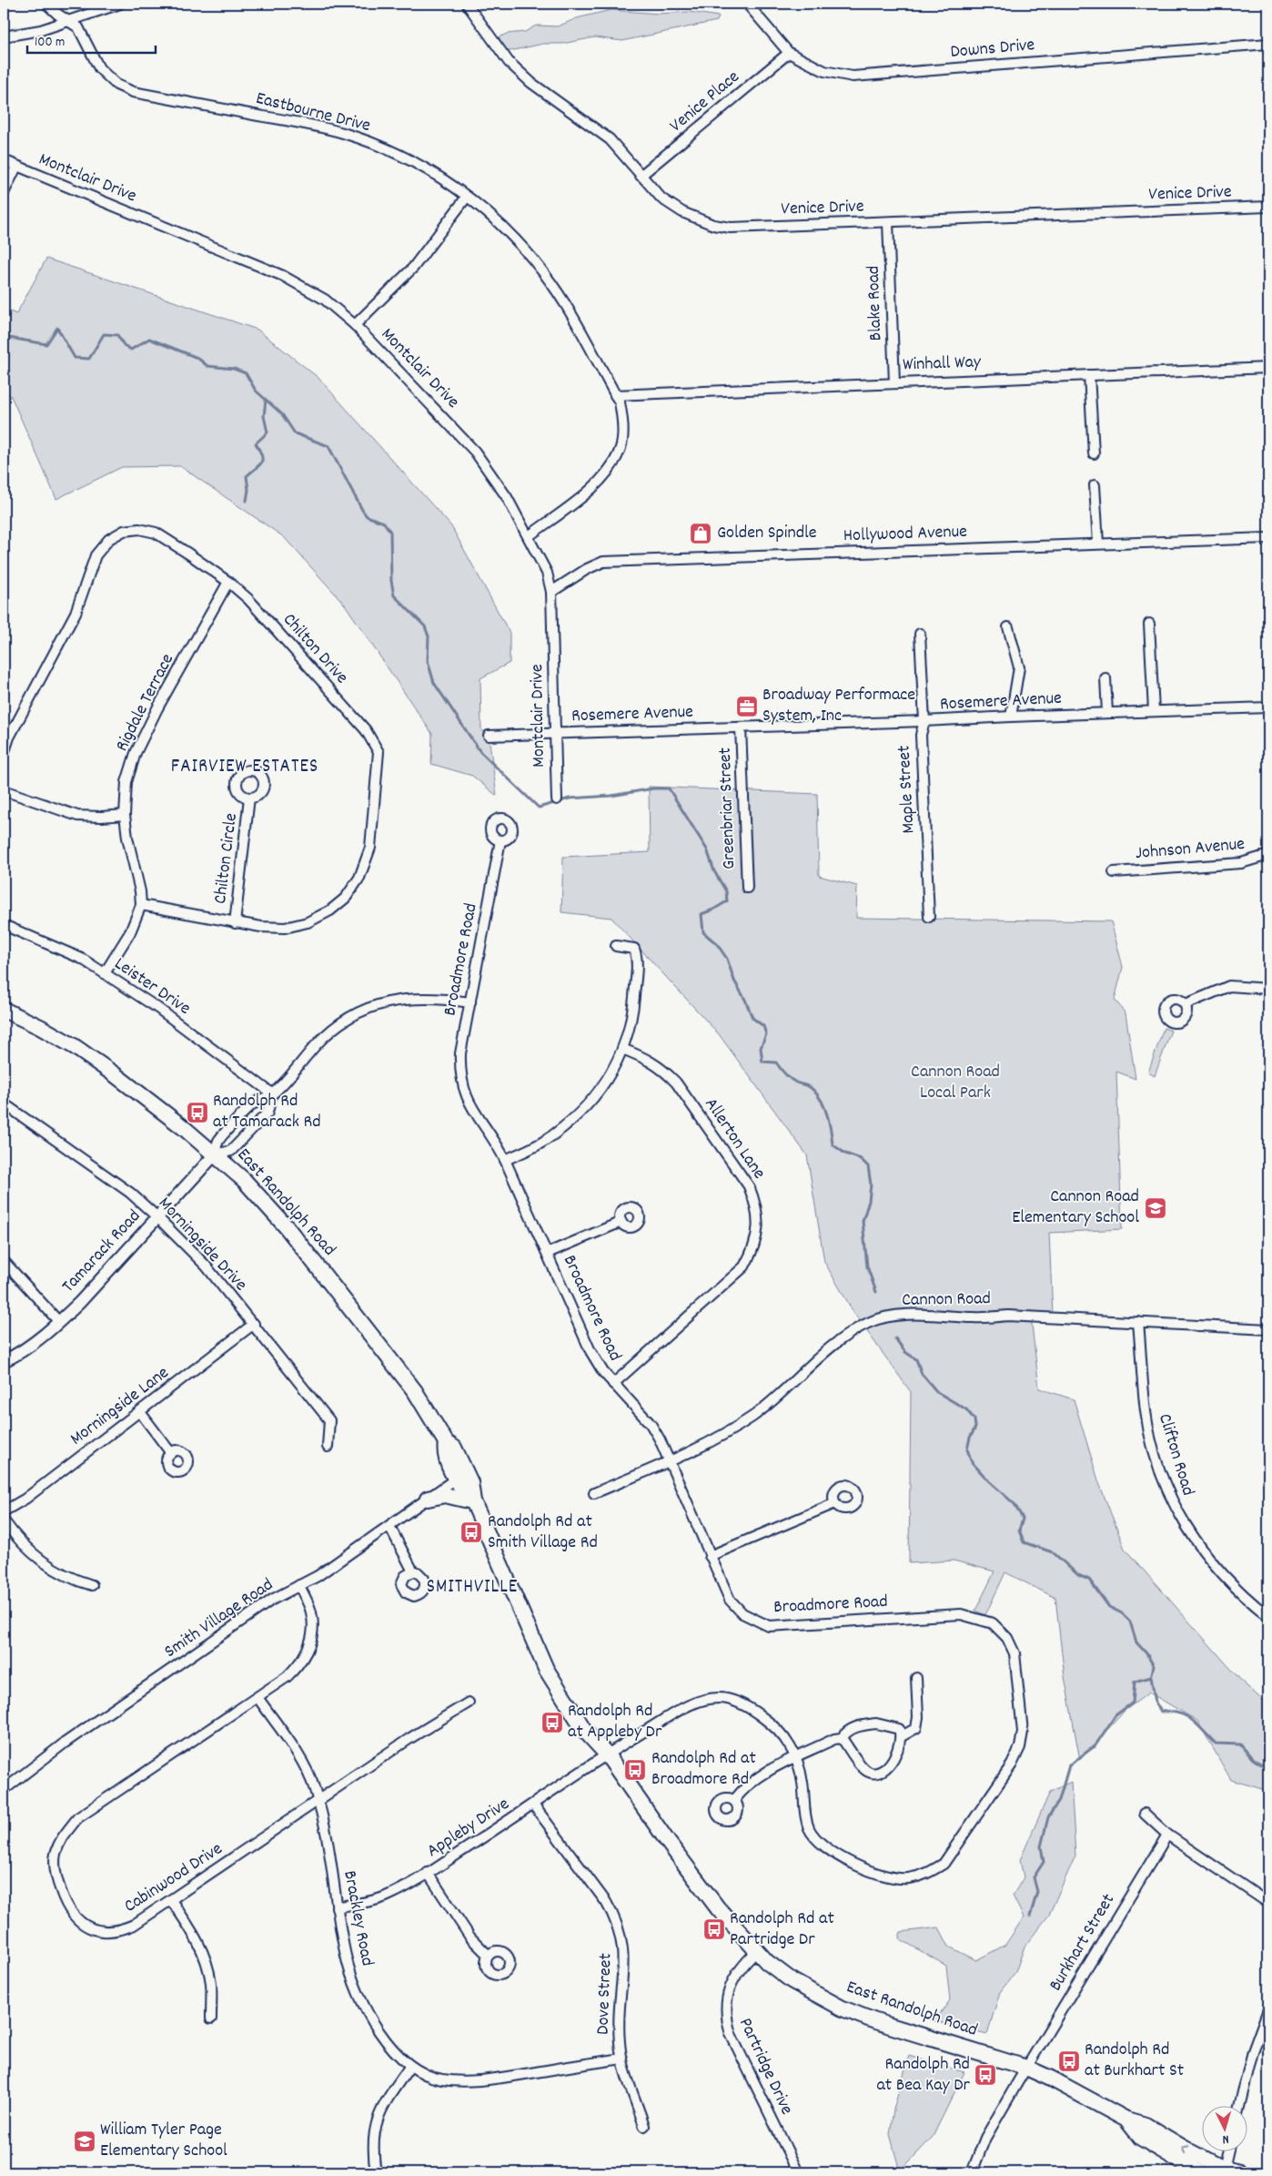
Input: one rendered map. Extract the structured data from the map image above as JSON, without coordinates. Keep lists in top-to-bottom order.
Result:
{
  "streets": {
    "main road": ["East Randolph Road"],
    "street": [
      "Downs Drive",
      "Venice Place",
      "Eastbourne Drive",
      "Montclair Drive",
      "Venice Drive",
      "Blake Road",
      "Winhall Way",
      "Hollywood Avenue",
      "Chilton Drive",
      "Rosemere Avenue",
      "Rigdale Terrace",
      "Maple Street",
      "Greenbriar Street",
      "Johnson Avenue",
      "Chilton Circle",
      "Broadmore Road",
      "Leister Drive",
      "Allerton Lane",
      "Morningside Drive",
      "Tamarack Road",
      "Cannon Road",
      "Morningside Lane",
      "Clifton Road",
      "Smith Village Road",
      "Appleby Drive",
      "Cabinwood Drive",
      "Brackley Road",
      "Burkhart Street",
      "Dove Street",
      "Partridge Drive"
    ]
  },
  "crossings": [
    ["Downs Drive", "Venice Place"],
    ["Venice Place", "Venice Drive"],
    ["Eastbourne Drive", "Montclair Drive"],
    ["Eastbourne Drive", "Winhall Way"],
    ["Montclair Drive", "Hollywood Avenue"],
    ["Montclair Drive", "Rosemere Avenue"],
    ["Venice Drive", "Blake Road"],
    ["Blake Road", "Winhall Way"],
    ["Chilton Drive", "Rigdale Terrace"],
    ["Chilton Drive", "Chilton Circle"],
    ["Rosemere Avenue", "Maple Street"],
    ["Rosemere Avenue", "Greenbriar Street"],
    ["Rigdale Terrace", "Leister Drive"],
    ["Broadmore Road", "Allerton Lane"],
    ["Broadmore Road", "East Randolph Road"],
    ["Broadmore Road", "Tamarack Road"],
    ["Broadmore Road", "Cannon Road"],
    ["Broadmore Road", "Appleby Drive"],
    ["Leister Drive", "Tamarack Road"],
    ["East Randolph Road", "Tamarack Road"],
    ["East Randolph Road", "Smith Village Road"],
    ["East Randolph Road", "Appleby Drive"],
    ["East Randolph Road", "Burkhart Street"],
    ["East Randolph Road", "Partridge Drive"],
    ["Morningside Drive", "Tamarack Road"],
    ["Morningside Drive", "Morningside Lane"],
    ["Cannon Road", "Clifton Road"],
    ["Smith Village Road", "Cabinwood Drive"],
    ["Appleby Drive", "Brackley Road"],
    ["Appleby Drive", "Dove Street"],
    ["Cabinwood Drive", "Brackley Road"],
    ["Brackley Road", "Dove Street"]
  ],
  "districts": ["FAIRVIEW ESTATES", "SMITHVILLE"],
  "parks": ["Cannon Road Local Park"],
  "places": {
    "shop": ["Golden Spindle"],
    "office": ["Broadway Performace System, Inc"],
    "bus stop": [
      "Randolph Rd at Tamarack Rd",
      "Randolph Rd at Smith Village Rd",
      "Randolph Rd at Appleby Dr",
      "Randolph Rd at Broadmore Rd",
      "Randolph Rd at Partridge Dr",
      "Randolph Rd at Burkhart St",
      "Randolph Rd at Bea Kay Dr"
    ],
    "school or university": ["Cannon Road Elementary School", "William Tyler Page Elementary School"]
  },
  "scale_bar": "100 m",
  "north": "bottom"
}
